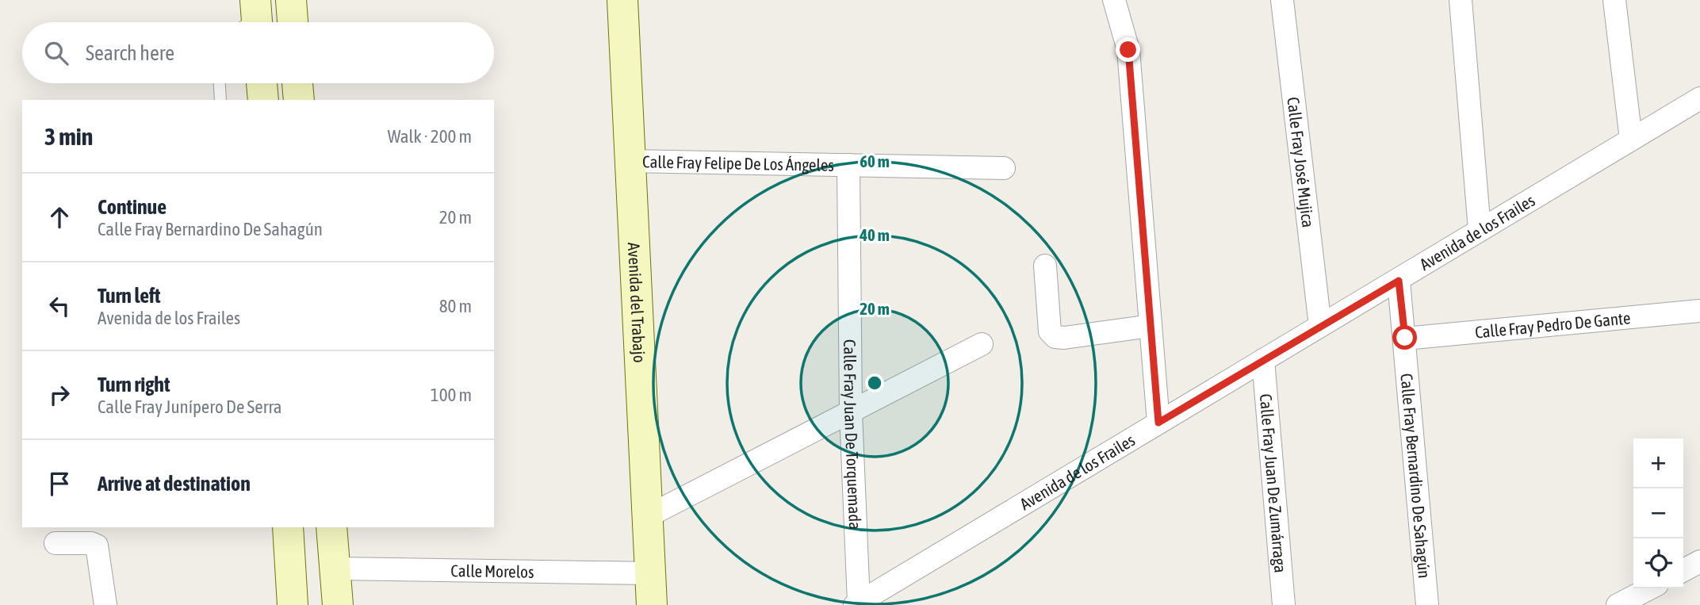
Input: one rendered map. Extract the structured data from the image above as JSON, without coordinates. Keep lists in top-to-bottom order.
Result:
{
  "streets": {
    "street": [
      "Calle Fray José Mujica",
      "Calle Fray Felipe De Los Ángeles",
      "Avenida de los Frailes",
      "Avenida del Trabajo",
      "Calle Fray Pedro De Gante",
      "Calle Fray Juan De Torquemada",
      "Calle Fray Bernardino De Sahagún",
      "Calle Fray Juan De Zumárraga",
      "Calle Morelos"
    ]
  },
  "crossings": [
    ["Calle Fray José Mujica", "Avenida de los Frailes"],
    ["Calle Fray Felipe De Los Ángeles", "Avenida del Trabajo"],
    ["Calle Fray Felipe De Los Ángeles", "Calle Fray Juan De Torquemada"],
    ["Avenida de los Frailes", "Calle Fray Juan De Torquemada"],
    ["Avenida de los Frailes", "Calle Fray Bernardino De Sahagún"],
    ["Avenida de los Frailes", "Calle Fray Juan De Zumárraga"],
    ["Avenida del Trabajo", "Calle Morelos"],
    ["Calle Fray Pedro De Gante", "Calle Fray Bernardino De Sahagún"]
  ],
  "page": {
    "search": "Search here",
    "heading": ["3 min", "Walk · 200 m"],
    "list": [
      ["Continue", "Calle Fray Bernardino De Sahagún", "20 m"],
      ["Turn left", "Avenida de los Frailes", "80 m"],
      ["Turn right", "Calle Fray Junípero De Serra", "100 m"],
      "Arrive at destination"
    ],
    "map_buttons": ["+", "−"]
  },
  "rings": ["60 m", "40 m", "20 m"]
}
